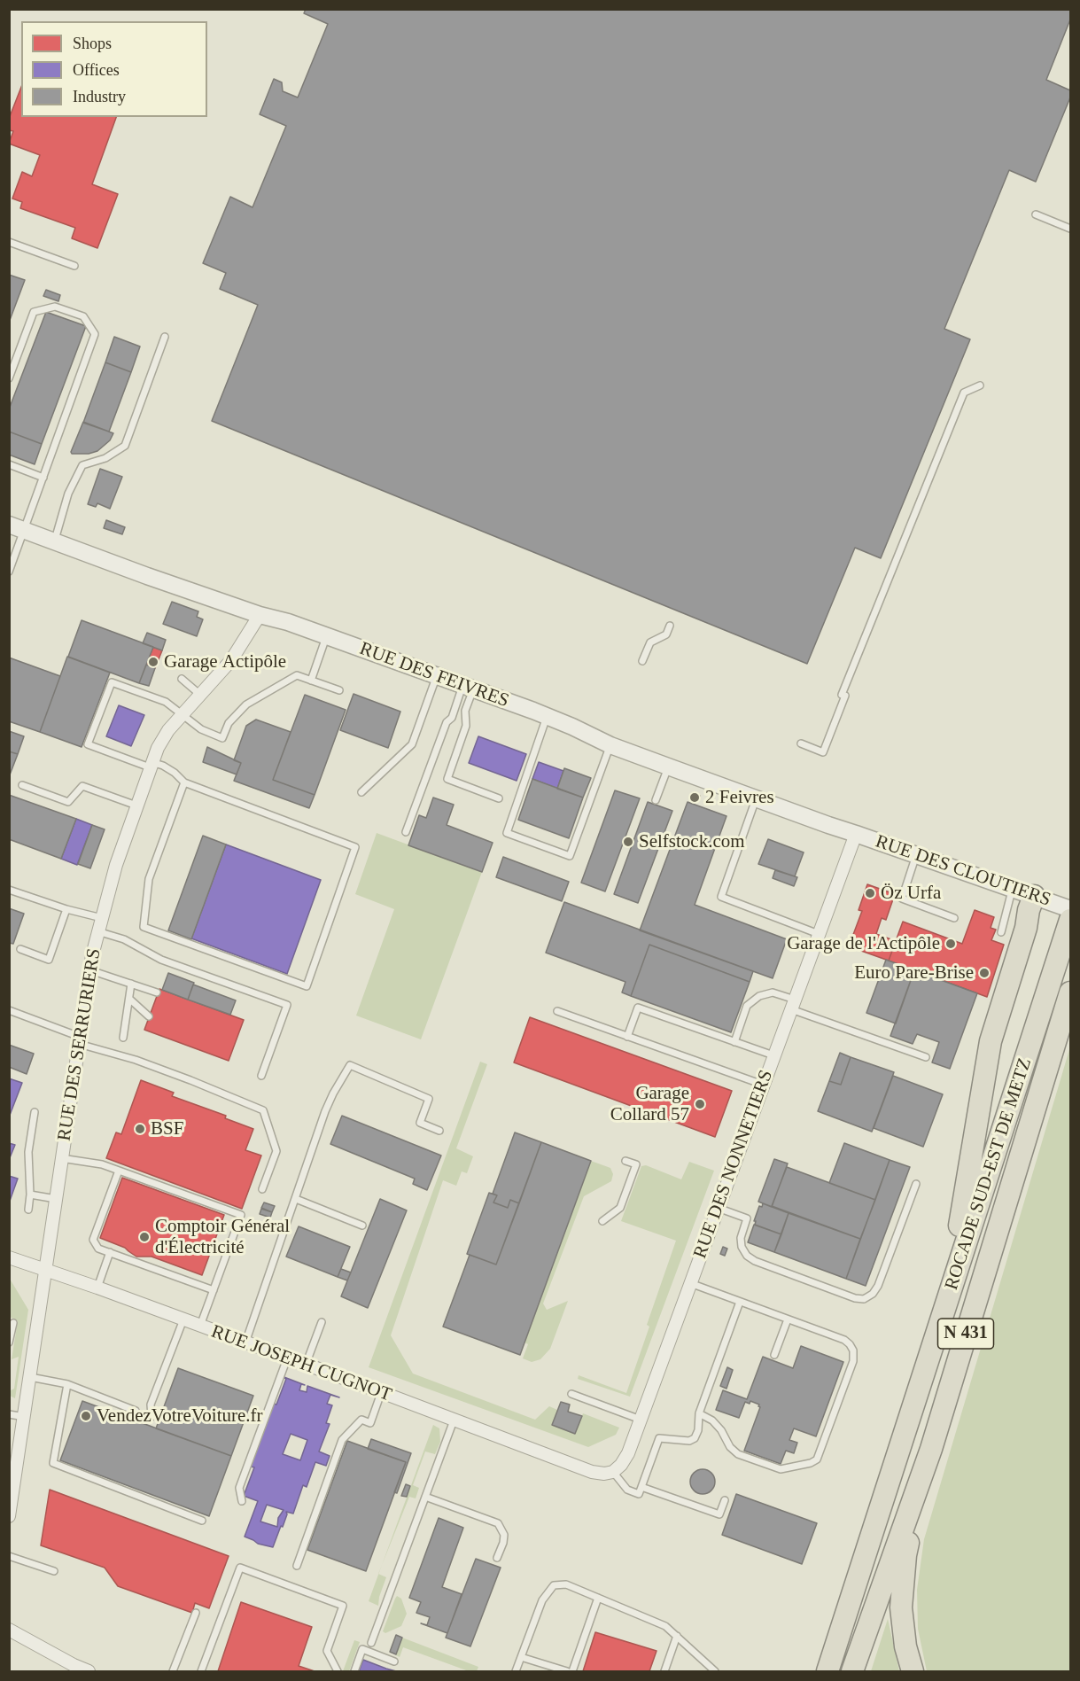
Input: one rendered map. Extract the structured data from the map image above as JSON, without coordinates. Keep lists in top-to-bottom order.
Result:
{
  "streets": {
    "highway": ["ROCADE SUD-EST DE METZ", "N 431"],
    "street": [
      "RUE DES FEIVRES",
      "RUE DES CLOUTIERS",
      "RUE DES SERRURIERS",
      "RUE DES NONNETIERS",
      "RUE JOSEPH CUGNOT"
    ]
  },
  "crossings": [
    ["RUE DES FEIVRES", "RUE DES CLOUTIERS"],
    ["RUE DES FEIVRES", "RUE DES SERRURIERS"],
    ["RUE DES FEIVRES", "RUE DES NONNETIERS"],
    ["RUE DES CLOUTIERS", "RUE DES NONNETIERS"],
    ["RUE DES SERRURIERS", "RUE JOSEPH CUGNOT"],
    ["RUE DES NONNETIERS", "RUE JOSEPH CUGNOT"]
  ],
  "places": [
    "Garage Actipôle",
    "2 Feivres",
    "Selfstock.com",
    "Öz Urfa",
    "Garage de l'Actipôle",
    "Euro Pare-Brise",
    "Garage Collard 57",
    "BSF",
    "Comptoir Général d'Électricité",
    "VendezVotreVoiture.fr"
  ],
  "legend": ["Shops", "Offices", "Industry"]
}
